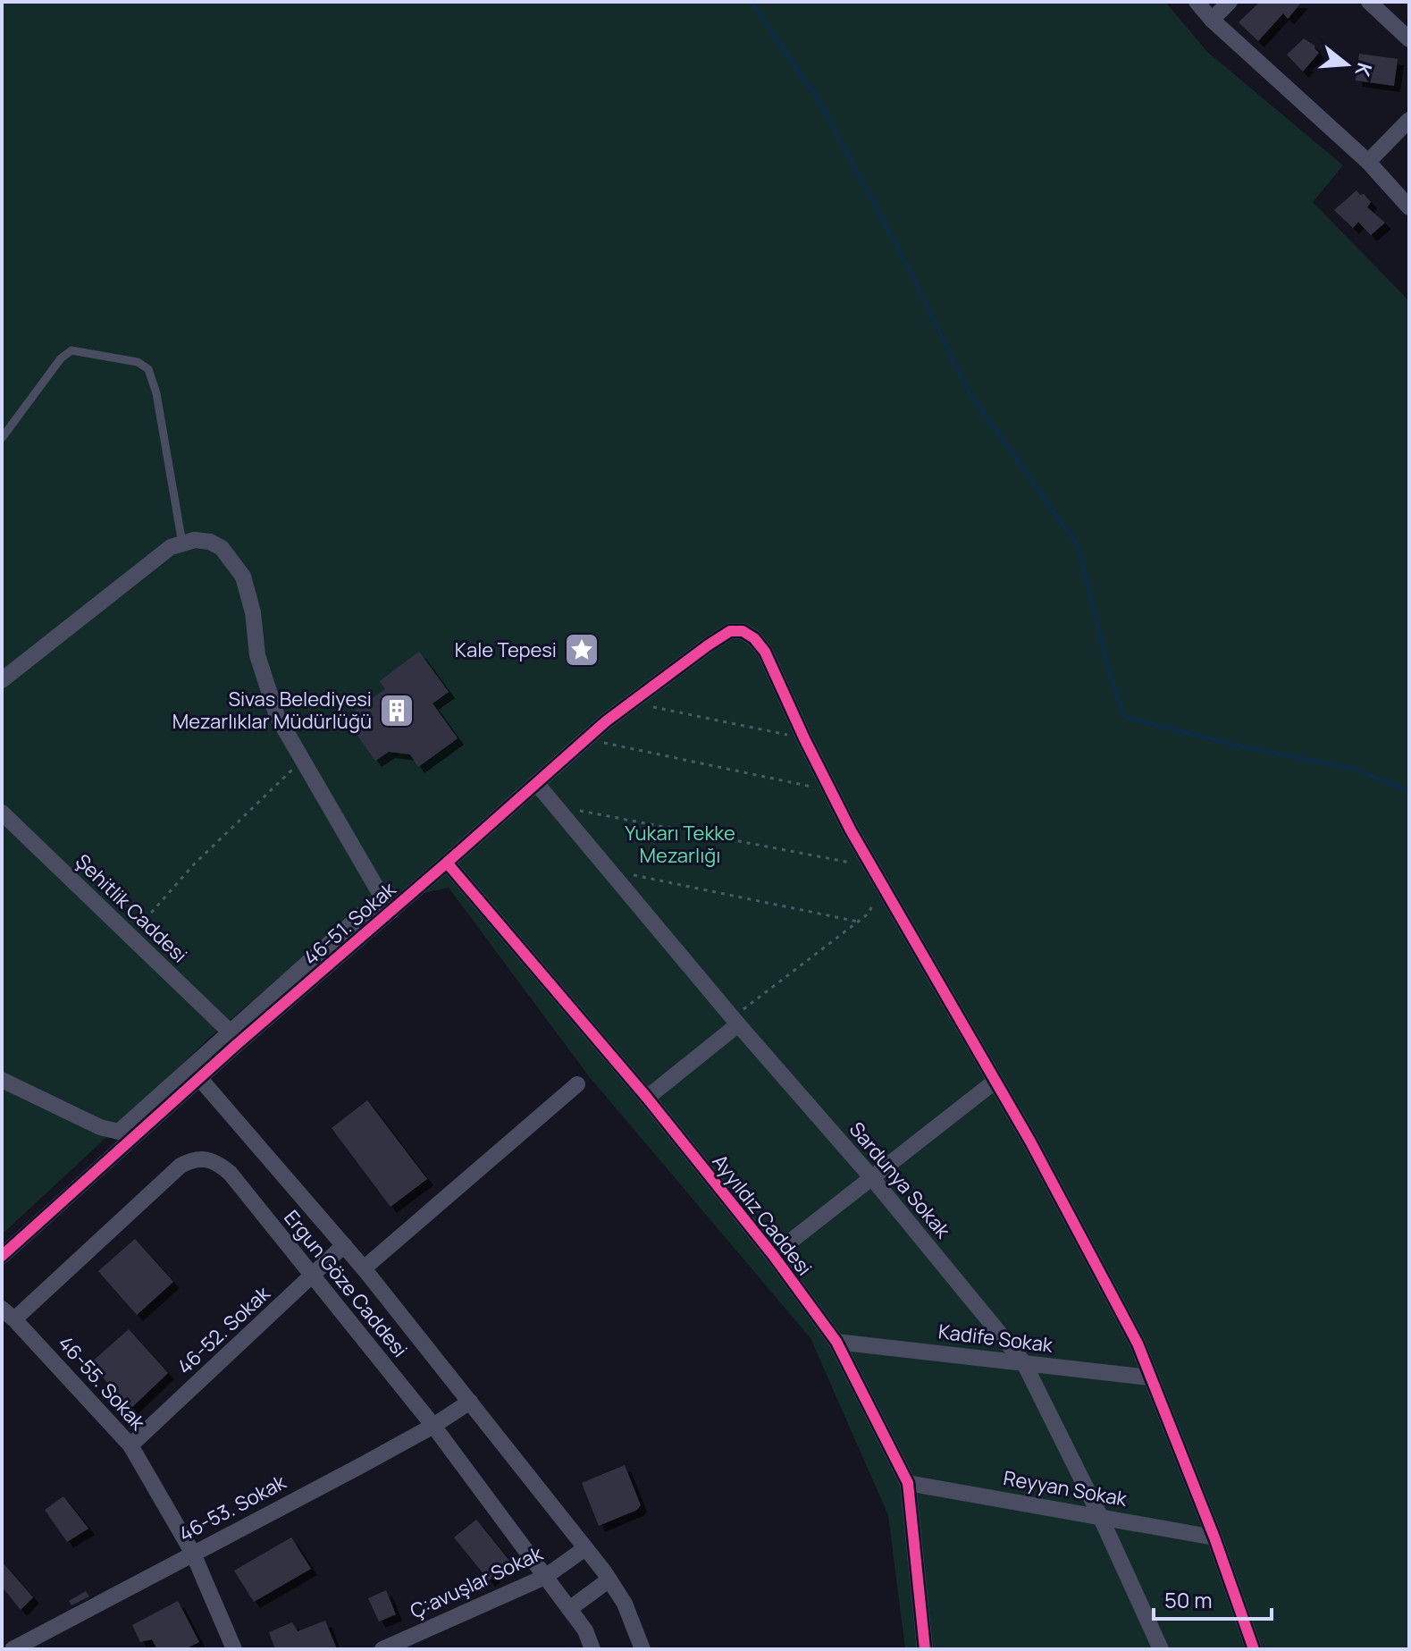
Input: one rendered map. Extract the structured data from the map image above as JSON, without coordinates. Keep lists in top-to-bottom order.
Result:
{
  "streets": {
    "street": [
      "Şehitlik Caddesi",
      "46-51. Sokak",
      "Sardunya Sokak",
      "Ayyıldız Caddesi",
      "Ergun Göze Caddesi",
      "46-52. Sokak",
      "Kadife Sokak",
      "46-55. Sokak",
      "Reyyan Sokak",
      "46-53. Sokak",
      "Ç:avuşlar Sokak"
    ]
  },
  "crossings": [
    ["Şehitlik Caddesi", "46-51. Sokak"],
    ["46-51. Sokak", "Sardunya Sokak"],
    ["46-51. Sokak", "Ayyıldız Caddesi"],
    ["46-51. Sokak", "Ergun Göze Caddesi"],
    ["Sardunya Sokak", "Kadife Sokak"],
    ["Sardunya Sokak", "Reyyan Sokak"],
    ["Ayyıldız Caddesi", "Kadife Sokak"],
    ["Ayyıldız Caddesi", "Reyyan Sokak"],
    ["Ergun Göze Caddesi", "46-52. Sokak"],
    ["Ergun Göze Caddesi", "46-55. Sokak"],
    ["Ergun Göze Caddesi", "46-53. Sokak"],
    ["Ergun Göze Caddesi", "Ç:avuşlar Sokak"],
    ["46-52. Sokak", "46-55. Sokak"],
    ["46-55. Sokak", "46-53. Sokak"]
  ],
  "parks": ["Yukarı Tekke Mezarlığı"],
  "places": {
    "place": ["Kale Tepesi"],
    "building": ["Sivas Belediyesi Mezarlıklar Müdürlüğü"]
  },
  "scale_bar": "50 m",
  "north": "right"
}
